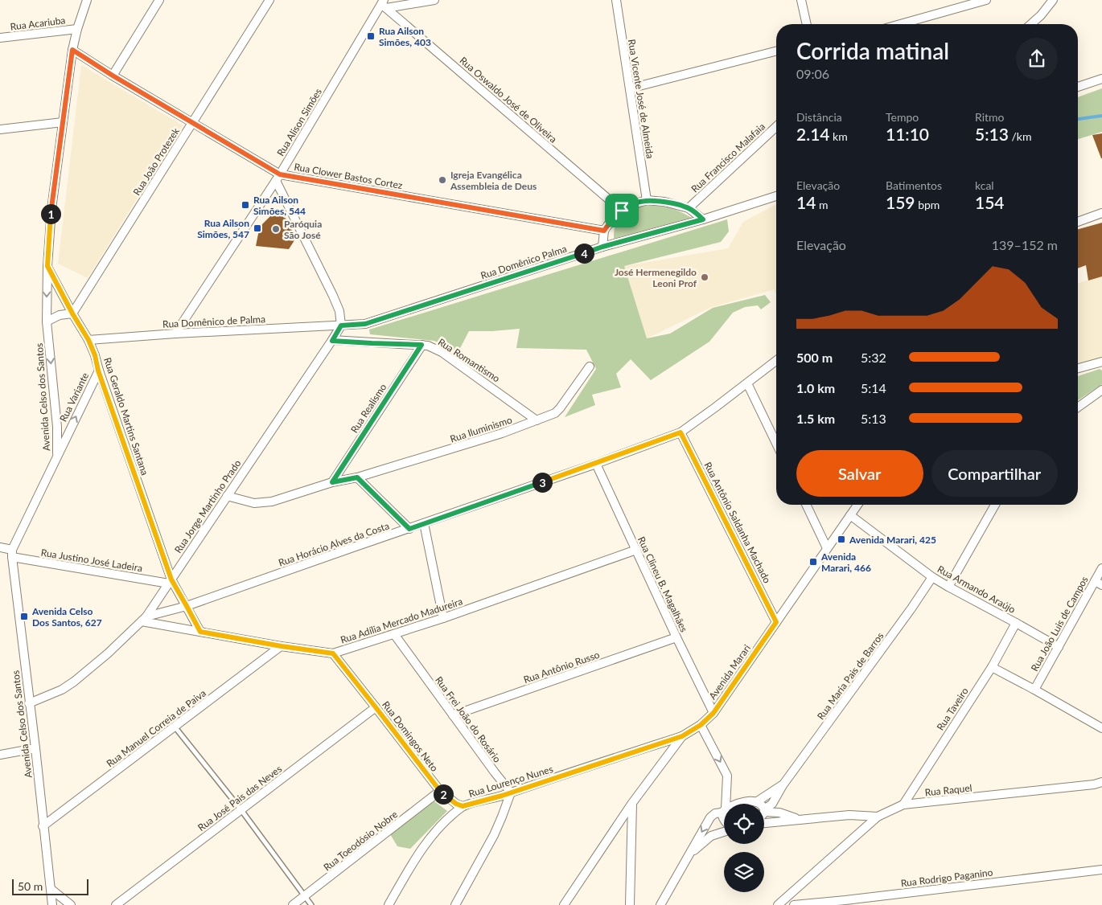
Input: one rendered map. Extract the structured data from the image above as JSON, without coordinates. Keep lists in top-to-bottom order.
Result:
{
  "streets": {
    "street": [
      "Rua Acariuba",
      "Rua Vicente José de Almeida",
      "Rua Oswaldo José de Oliveira",
      "Rua Alison Simões",
      "Rua Francisco Malafaia",
      "Rua João Protezek",
      "Rua Clower Bastos Cortez",
      "Rua Domênico Palma",
      "Rua Domênico de Palma",
      "Rua Romantismo",
      "Avenida Celso dos Santos",
      "Rua Variante",
      "Rua Realismo",
      "Rua Geraldo Martins Santana",
      "Rua Iluminismo",
      "Rua Jorge Martinho Prado",
      "Rua Antônio Saldanha Machado",
      "Rua Horácio Alves da Costa",
      "Rua Justino José Ladeira",
      "Rua Clineu B. Magalhães",
      "Rua Armando Araújo",
      "Rua Adília Mercado Madureira",
      "Rua João Luis de Campos",
      "Rua Antônio Russo",
      "Avenida Marari",
      "Rua Maria Pais de Barros",
      "Rua Taveiro",
      "Rua Frei João do Rosário",
      "Rua Manuel Correia de Paiva",
      "Rua Domingos Neto",
      "Rua Lourenço Nunes",
      "Rua Raquel",
      "Rua José Pais das Neves",
      "Rua Toeodósio Nobre",
      "Rua Rodrigo Paganino"
    ]
  },
  "crossings": [
    ["Rua Acariuba", "Avenida Celso dos Santos"],
    ["Rua Oswaldo José de Oliveira", "Rua Alison Simões"],
    ["Rua Alison Simões", "Rua Clower Bastos Cortez"],
    ["Rua Alison Simões", "Rua Domênico de Palma"],
    ["Rua João Protezek", "Rua Clower Bastos Cortez"],
    ["Rua João Protezek", "Rua Geraldo Martins Santana"],
    ["Rua Clower Bastos Cortez", "Avenida Celso dos Santos"],
    ["Rua Domênico Palma", "Rua Domênico de Palma"],
    ["Rua Domênico Palma", "Rua Jorge Martinho Prado"],
    ["Rua Domênico de Palma", "Rua Geraldo Martins Santana"],
    ["Rua Domênico de Palma", "Rua Jorge Martinho Prado"],
    ["Rua Romantismo", "Rua Realismo"],
    ["Rua Romantismo", "Rua Iluminismo"],
    ["Rua Romantismo", "Rua Jorge Martinho Prado"],
    ["Avenida Celso dos Santos", "Rua Variante"],
    ["Avenida Celso dos Santos", "Rua Geraldo Martins Santana"],
    ["Avenida Celso dos Santos", "Rua Jorge Martinho Prado"],
    ["Avenida Celso dos Santos", "Rua Justino José Ladeira"],
    ["Avenida Celso dos Santos", "Rua Manuel Correia de Paiva"],
    ["Rua Variante", "Rua Geraldo Martins Santana"],
    ["Rua Realismo", "Rua Iluminismo"],
    ["Rua Geraldo Martins Santana", "Rua Jorge Martinho Prado"],
    ["Rua Geraldo Martins Santana", "Rua Horácio Alves da Costa"],
    ["Rua Geraldo Martins Santana", "Rua Justino José Ladeira"],
    ["Rua Geraldo Martins Santana", "Rua Adília Mercado Madureira"],
    ["Rua Iluminismo", "Rua Jorge Martinho Prado"],
    ["Rua Jorge Martinho Prado", "Rua Horácio Alves da Costa"],
    ["Rua Jorge Martinho Prado", "Rua Justino José Ladeira"],
    ["Rua Jorge Martinho Prado", "Rua Adília Mercado Madureira"],
    ["Rua Antônio Saldanha Machado", "Rua Horácio Alves da Costa"],
    ["Rua Antônio Saldanha Machado", "Avenida Marari"],
    ["Rua Horácio Alves da Costa", "Rua Clineu B. Magalhães"],
    ["Rua Horácio Alves da Costa", "Rua Adília Mercado Madureira"],
    ["Rua Clineu B. Magalhães", "Rua Adília Mercado Madureira"],
    ["Rua Clineu B. Magalhães", "Rua Antônio Russo"],
    ["Rua Clineu B. Magalhães", "Avenida Marari"],
    ["Rua Armando Araújo", "Rua João Luis de Campos"],
    ["Rua Armando Araújo", "Avenida Marari"],
    ["Rua Armando Araújo", "Rua Maria Pais de Barros"],
    ["Rua Armando Araújo", "Rua Taveiro"],
    ["Rua Adília Mercado Madureira", "Rua Frei João do Rosário"],
    ["Rua Adília Mercado Madureira", "Rua Manuel Correia de Paiva"],
    ["Rua Adília Mercado Madureira", "Rua Domingos Neto"],
    ["Rua Antônio Russo", "Rua Frei João do Rosário"],
    ["Avenida Marari", "Rua Lourenço Nunes"],
    ["Rua Maria Pais de Barros", "Rua Raquel"],
    ["Rua Taveiro", "Rua Raquel"],
    ["Rua Frei João do Rosário", "Rua Lourenço Nunes"],
    ["Rua Domingos Neto", "Rua Lourenço Nunes"],
    ["Rua Domingos Neto", "Rua José Pais das Neves"],
    ["Rua Domingos Neto", "Rua Toeodósio Nobre"]
  ],
  "one_way": ["Rua Variante"],
  "places": {
    "transit": [
      "Rua Ailson Simões, 403",
      "Rua Ailson Simões, 544",
      "Rua Ailson Simões, 547",
      "Avenida Marari, 425",
      "Avenida Marari, 466",
      "Avenida Celso Dos Santos, 627"
    ],
    "other": ["Igreja Evangélica Assembleia de Deus", "Paróquia São José", "José Hermenegildo Leoni Prof"]
  },
  "scale_bar": "50 m",
  "page": {
    "heading": ["Corrida matinal", "09:06"],
    "stats": [
      ["Distância", "2.14 km"],
      ["Tempo", "11:10"],
      ["Ritmo", "5:13 /km"],
      ["Elevação", "14 m"],
      ["Batimentos", "159 bpm"],
      ["kcal", "154"]
    ],
    "pins": [
      "1",
      "4",
      "3",
      "2"
    ],
    "chart": ["Elevação", "139–152 m"],
    "list": [
      {
        "name": "500 m",
        "note": "5:32"
      },
      {
        "name": "1.0 km",
        "note": "5:14"
      },
      {
        "name": "1.5 km",
        "note": "5:13"
      }
    ],
    "buttons": ["Salvar", "Compartilhar"],
    "scale": "50 m"
  }
}
